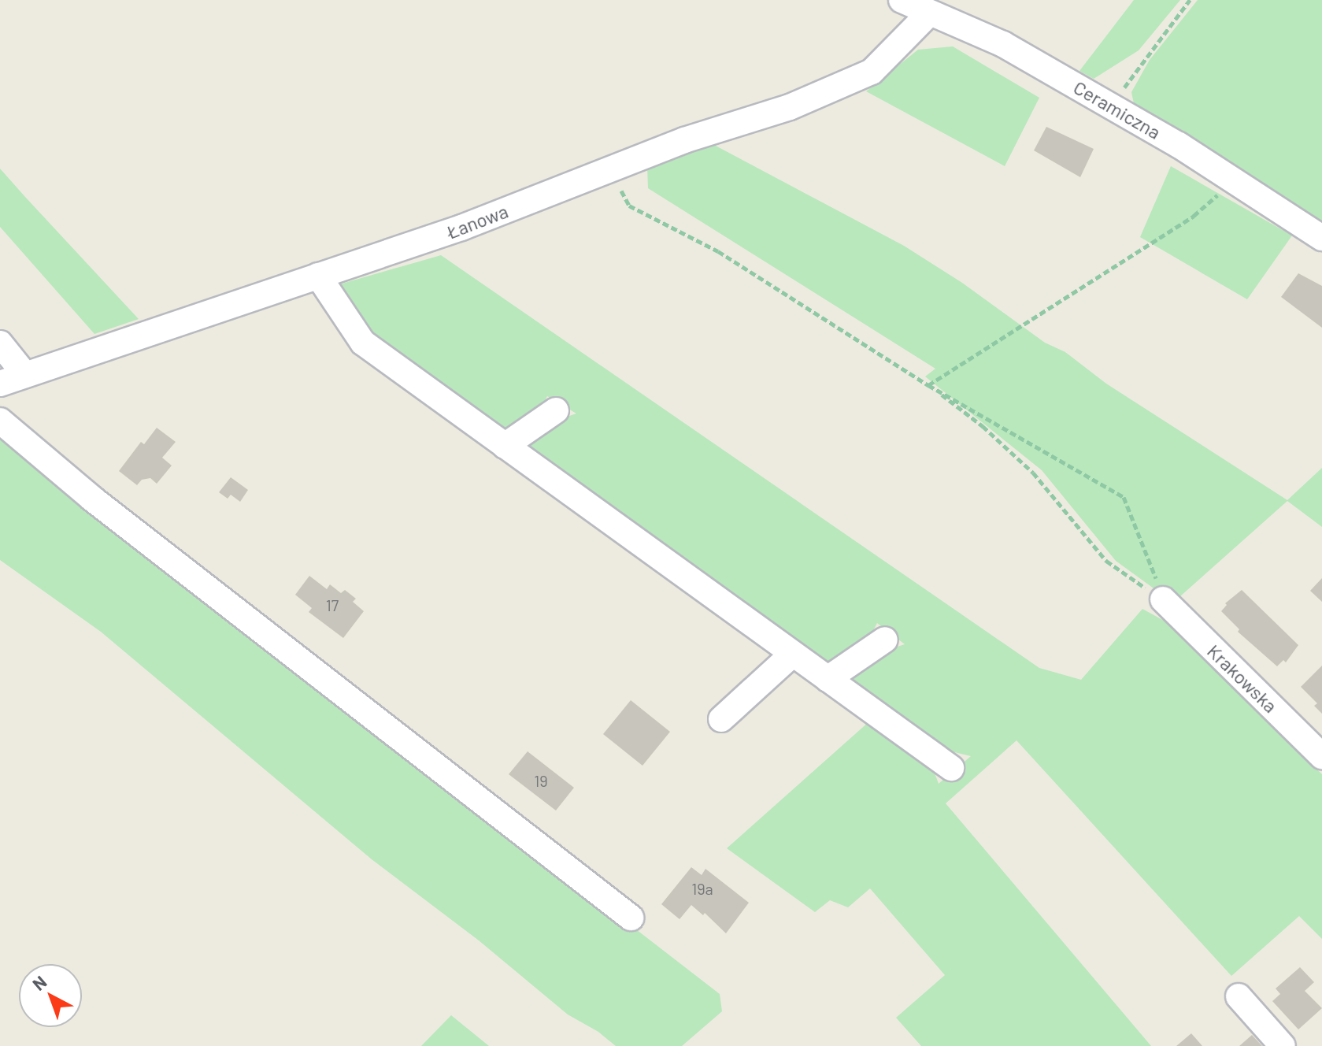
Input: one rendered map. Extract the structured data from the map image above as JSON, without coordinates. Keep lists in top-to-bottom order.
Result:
{
  "streets": {
    "street": ["Ceramiczna", "Łanowa", "Krakowska"]
  },
  "crossings": [
    ["Ceramiczna", "Łanowa"]
  ],
  "house_numbers": ["17", "19", "19a"],
  "north": "top left"
}
